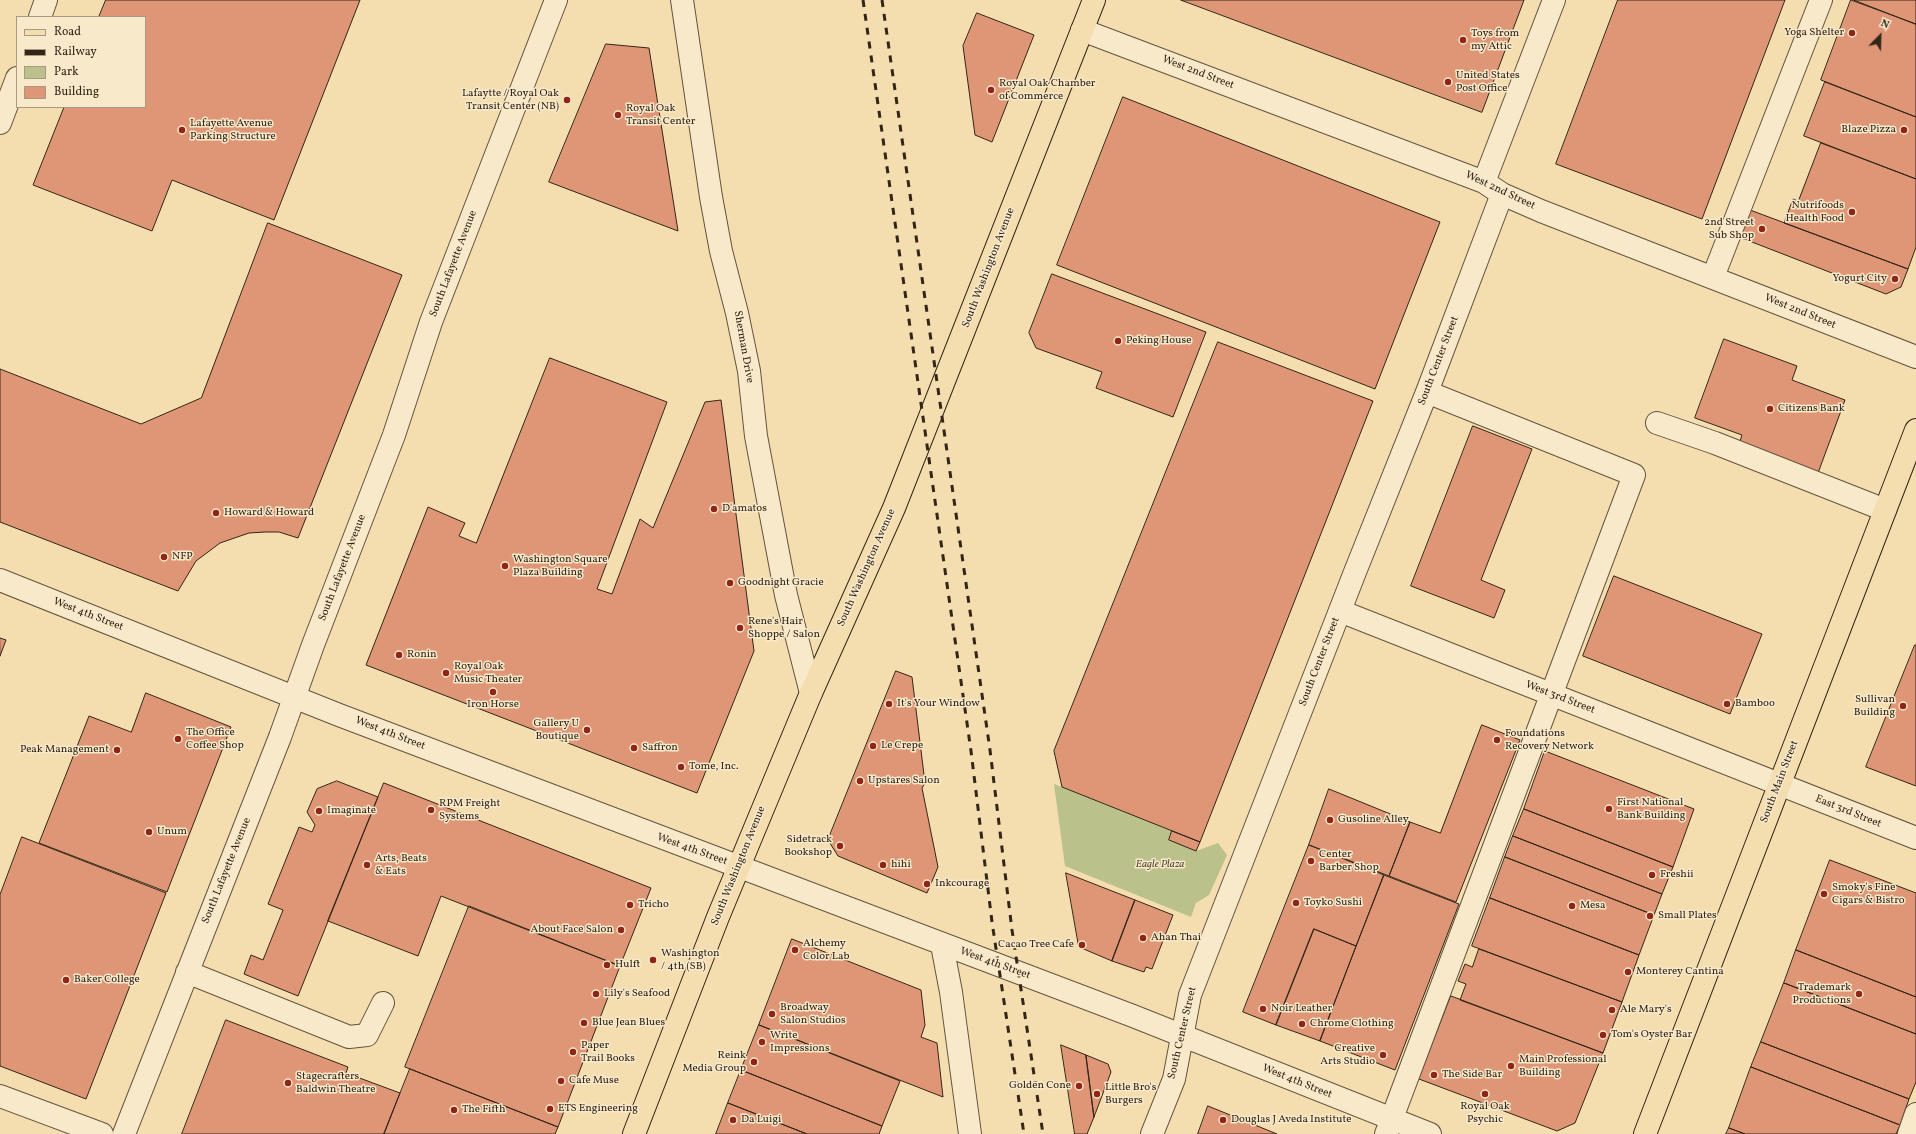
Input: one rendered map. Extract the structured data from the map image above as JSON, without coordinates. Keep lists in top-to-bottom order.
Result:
{
  "streets": {
    "main road": ["South Washington Avenue", "South Main Street"],
    "street": [
      "West 2nd Street",
      "South Lafayette Avenue",
      "Sherman Drive",
      "South Center Street",
      "West 4th Street",
      "West 3rd Street",
      "East 3rd Street"
    ]
  },
  "crossings": [
    ["West 2nd Street", "South Washington Avenue"],
    ["West 2nd Street", "South Center Street"],
    ["South Lafayette Avenue", "West 4th Street"],
    ["South Washington Avenue", "Sherman Drive"],
    ["South Washington Avenue", "West 4th Street"],
    ["South Center Street", "West 4th Street"],
    ["South Center Street", "West 3rd Street"],
    ["West 3rd Street", "South Main Street"],
    ["West 3rd Street", "East 3rd Street"],
    ["South Main Street", "East 3rd Street"]
  ],
  "parks": ["Eagle Plaza"],
  "places": [
    "Yoga Shelter",
    "Toys from my Attic",
    "United States Post Office",
    "Royal Oak Chamber of Commerce",
    "Lafaytte / Royal Oak Transit Center (NB)",
    "Royal Oak Transit Center",
    "Lafayette Avenue Parking Structure",
    "Blaze Pizza",
    "Nutrifoods Health Food",
    "2nd Street Sub Shop",
    "Yogurt City",
    "Peking House",
    "Citizens Bank",
    "D'amatos",
    "Howard & Howard",
    "NFP",
    "Washington Square Plaza Building",
    "Goodnight Gracie",
    "Rene's Hair Shoppe / Salon",
    "Ronin",
    "Royal Oak Music Theater",
    "Iron Horse",
    "It's Your Window",
    "Bamboo",
    "Sullivan Building",
    "Gallery U Boutique",
    "The Office Coffee Shop",
    "Foundations Recovery Network",
    "Le Crepe",
    "Saffron",
    "Peak Management",
    "Tome, Inc.",
    "Upstares Salon",
    "First National Bank Building",
    "RPM Freight Systems",
    "Imaginate",
    "Gusoline Alley",
    "Unum",
    "Sidetrack Bookshop",
    "Center Barber Shop",
    "Arts, Beats & Eats",
    "hihi",
    "Freshii",
    "Inkcourage",
    "Smoky's Fine Cigars & Bistro",
    "Toyko Sushi",
    "Tricho",
    "Mesa",
    "Small Plates",
    "About Face Salon",
    "Ahan Thai",
    "Cacao Tree Cafe",
    "Alchemy Color Lab",
    "Washington / 4th (SB)",
    "Hulft",
    "Monterey Cantina",
    "Baker College",
    "Lily's Seafood",
    "Trademark Productions",
    "Noir Leather",
    "Ale Mary's",
    "Broadway Salon Studios",
    "Blue Jean Blues",
    "Chrome Clothing",
    "Tom's Oyster Bar",
    "Write Impressions",
    "Paper Trail Books",
    "Creative Arts Studio",
    "Reink Media Group",
    "Main Professional Building",
    "The Side Bar",
    "Cafe Muse",
    "Stagecrafters Baldwin Theatre",
    "Golden Cone",
    "Little Bro's Burgers",
    "Royal Oak Psychic",
    "ETS Engineering",
    "The Fifth",
    "Da Luigi",
    "Douglas J Aveda Institute"
  ],
  "legend": [
    "Road",
    "Railway",
    "Park",
    "Building"
  ],
  "north": "top right"
}
